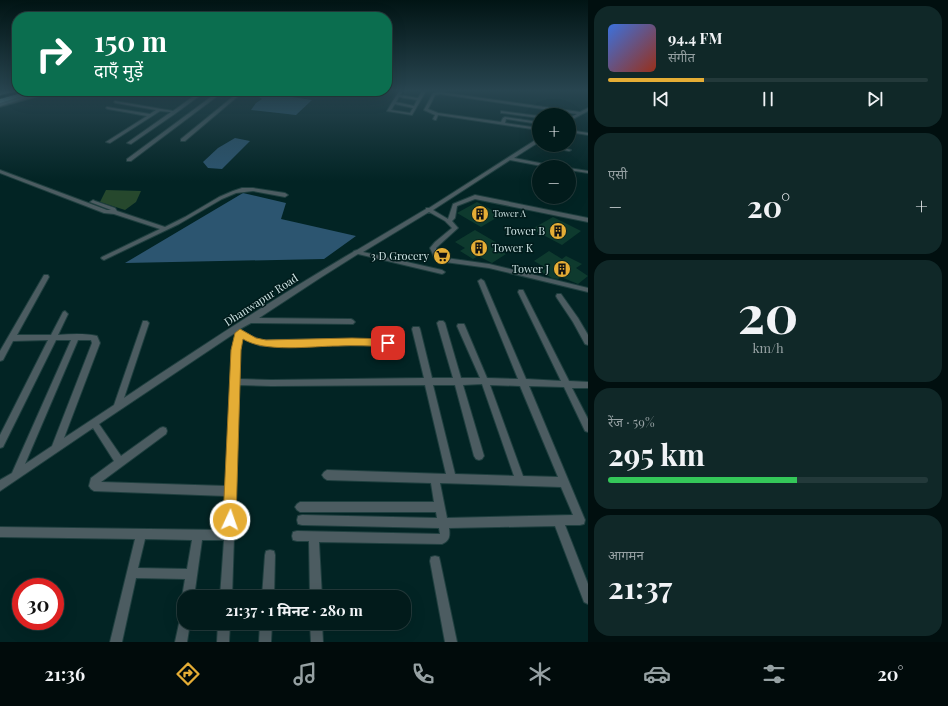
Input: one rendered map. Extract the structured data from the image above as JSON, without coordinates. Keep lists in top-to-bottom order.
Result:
{
  "streets": {
    "street": ["Dhanwapur Road"]
  },
  "places": {
    "building": [
      "Tower A",
      "Tower B",
      "Tower K",
      "Tower J"
    ],
    "supermarket": ["3 D Grocery"]
  },
  "page": {
    "turn": ["150 m", "दाएँ मुड़ें"],
    "song": ["94.4 FM", "संगीत"],
    "map_buttons": ["+", "−"],
    "tile": [
      "एसी",
      ["20", "km/h"],
      ["रेंज · 59%", "295 km"],
      ["आगमन", "21:37"]
    ],
    "heat": ["−", "20°", "+"],
    "limit": "30",
    "trip": "21:37 · 1 मिनट · 280 m",
    "tabs": ["21:36", "20°"]
  }
}
